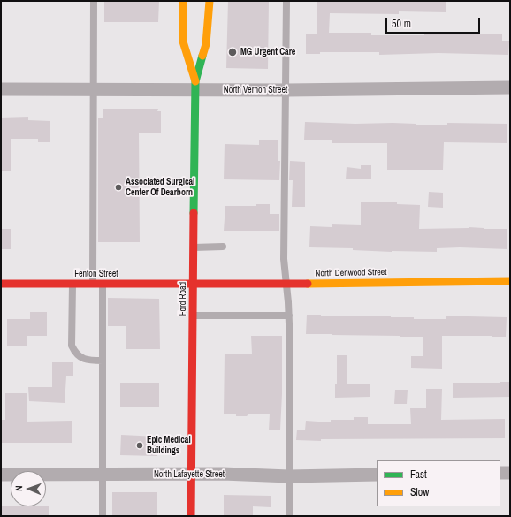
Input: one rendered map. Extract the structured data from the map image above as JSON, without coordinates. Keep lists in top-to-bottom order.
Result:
{
  "streets": {
    "main road": ["North Denwood Street", "Fenton Street", "Ford Road"],
    "street": ["North Vernon Street", "North Lafayette Street"]
  },
  "crossings": [
    ["North Vernon Street", "Ford Road"],
    ["North Denwood Street", "Fenton Street"],
    ["North Denwood Street", "Ford Road"],
    ["Fenton Street", "Ford Road"],
    ["Ford Road", "North Lafayette Street"]
  ],
  "places": ["MG Urgent Care", "Associated Surgical Center Of Dearborn", "Epic Medical Buildings"],
  "legend": ["Fast", "Slow"],
  "scale_bar": "50 m",
  "north": "left"
}
